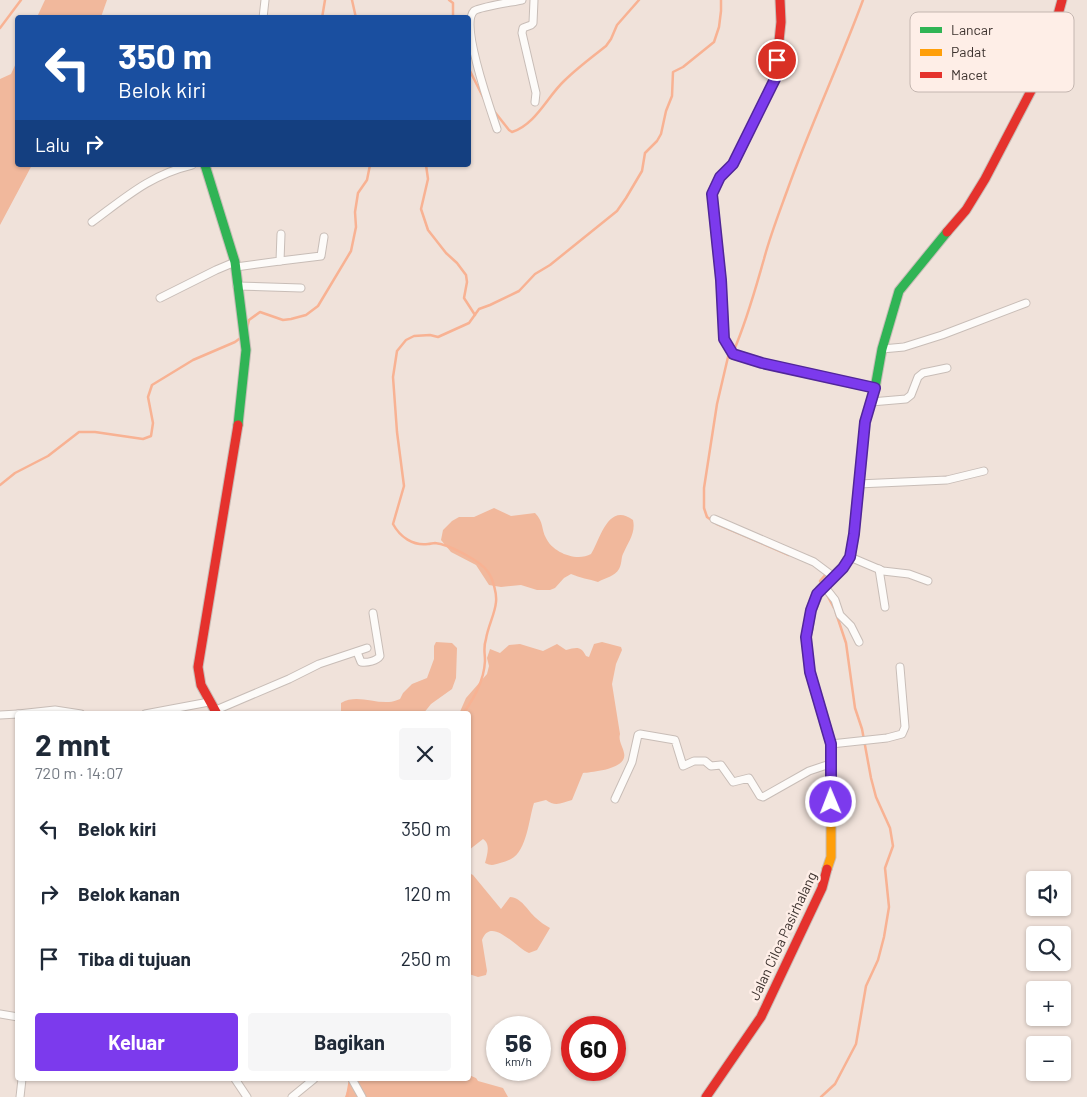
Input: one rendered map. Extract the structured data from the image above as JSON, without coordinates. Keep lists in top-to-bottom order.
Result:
{
  "streets": {
    "main road": ["Jalan Ciloa Pasirhalang"]
  },
  "legend": ["Lancar", "Padat", "Macet"],
  "page": {
    "turn": ["350 m", "Belok kiri"],
    "then": "Lalu",
    "heading": ["2 mnt", "720 m · 14:07"],
    "list": [
      {
        "name": "Belok kiri",
        "value": "350 m"
      },
      {
        "name": "Belok kanan",
        "value": "120 m"
      },
      {
        "name": "Tiba di tujuan",
        "value": "250 m"
      }
    ],
    "map_buttons": ["+", "−"],
    "buttons": ["Keluar", "Bagikan"],
    "speed": "56 km/h",
    "limit": "60"
  }
}
